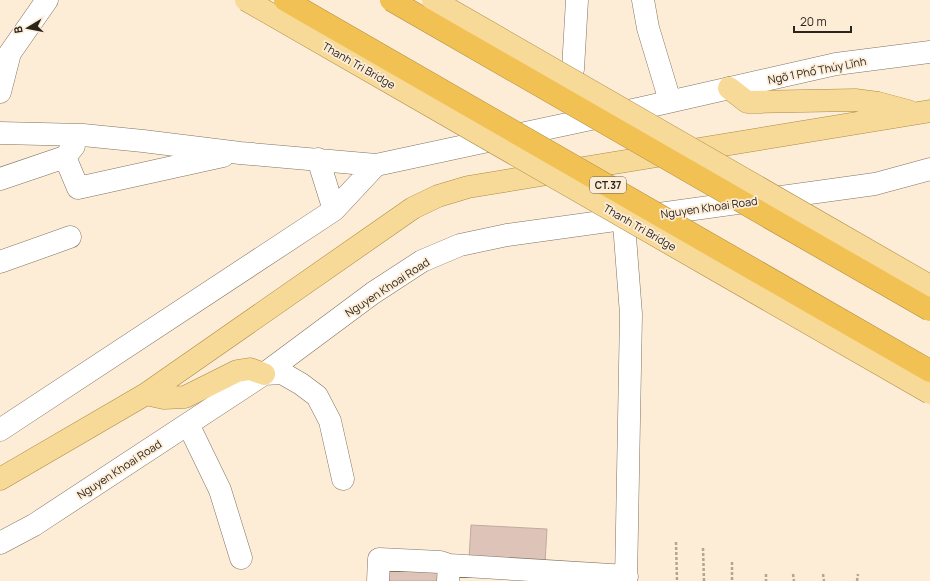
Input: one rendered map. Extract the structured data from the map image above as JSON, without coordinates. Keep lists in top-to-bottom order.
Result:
{
  "streets": {
    "highway": ["Thanh Tri Bridge", "CT.37"],
    "street": ["Ngõ 1 Phố Thúy Lĩnh", "Nguyen Khoai Road"]
  },
  "scale_bar": "20 m",
  "north": "left"
}
